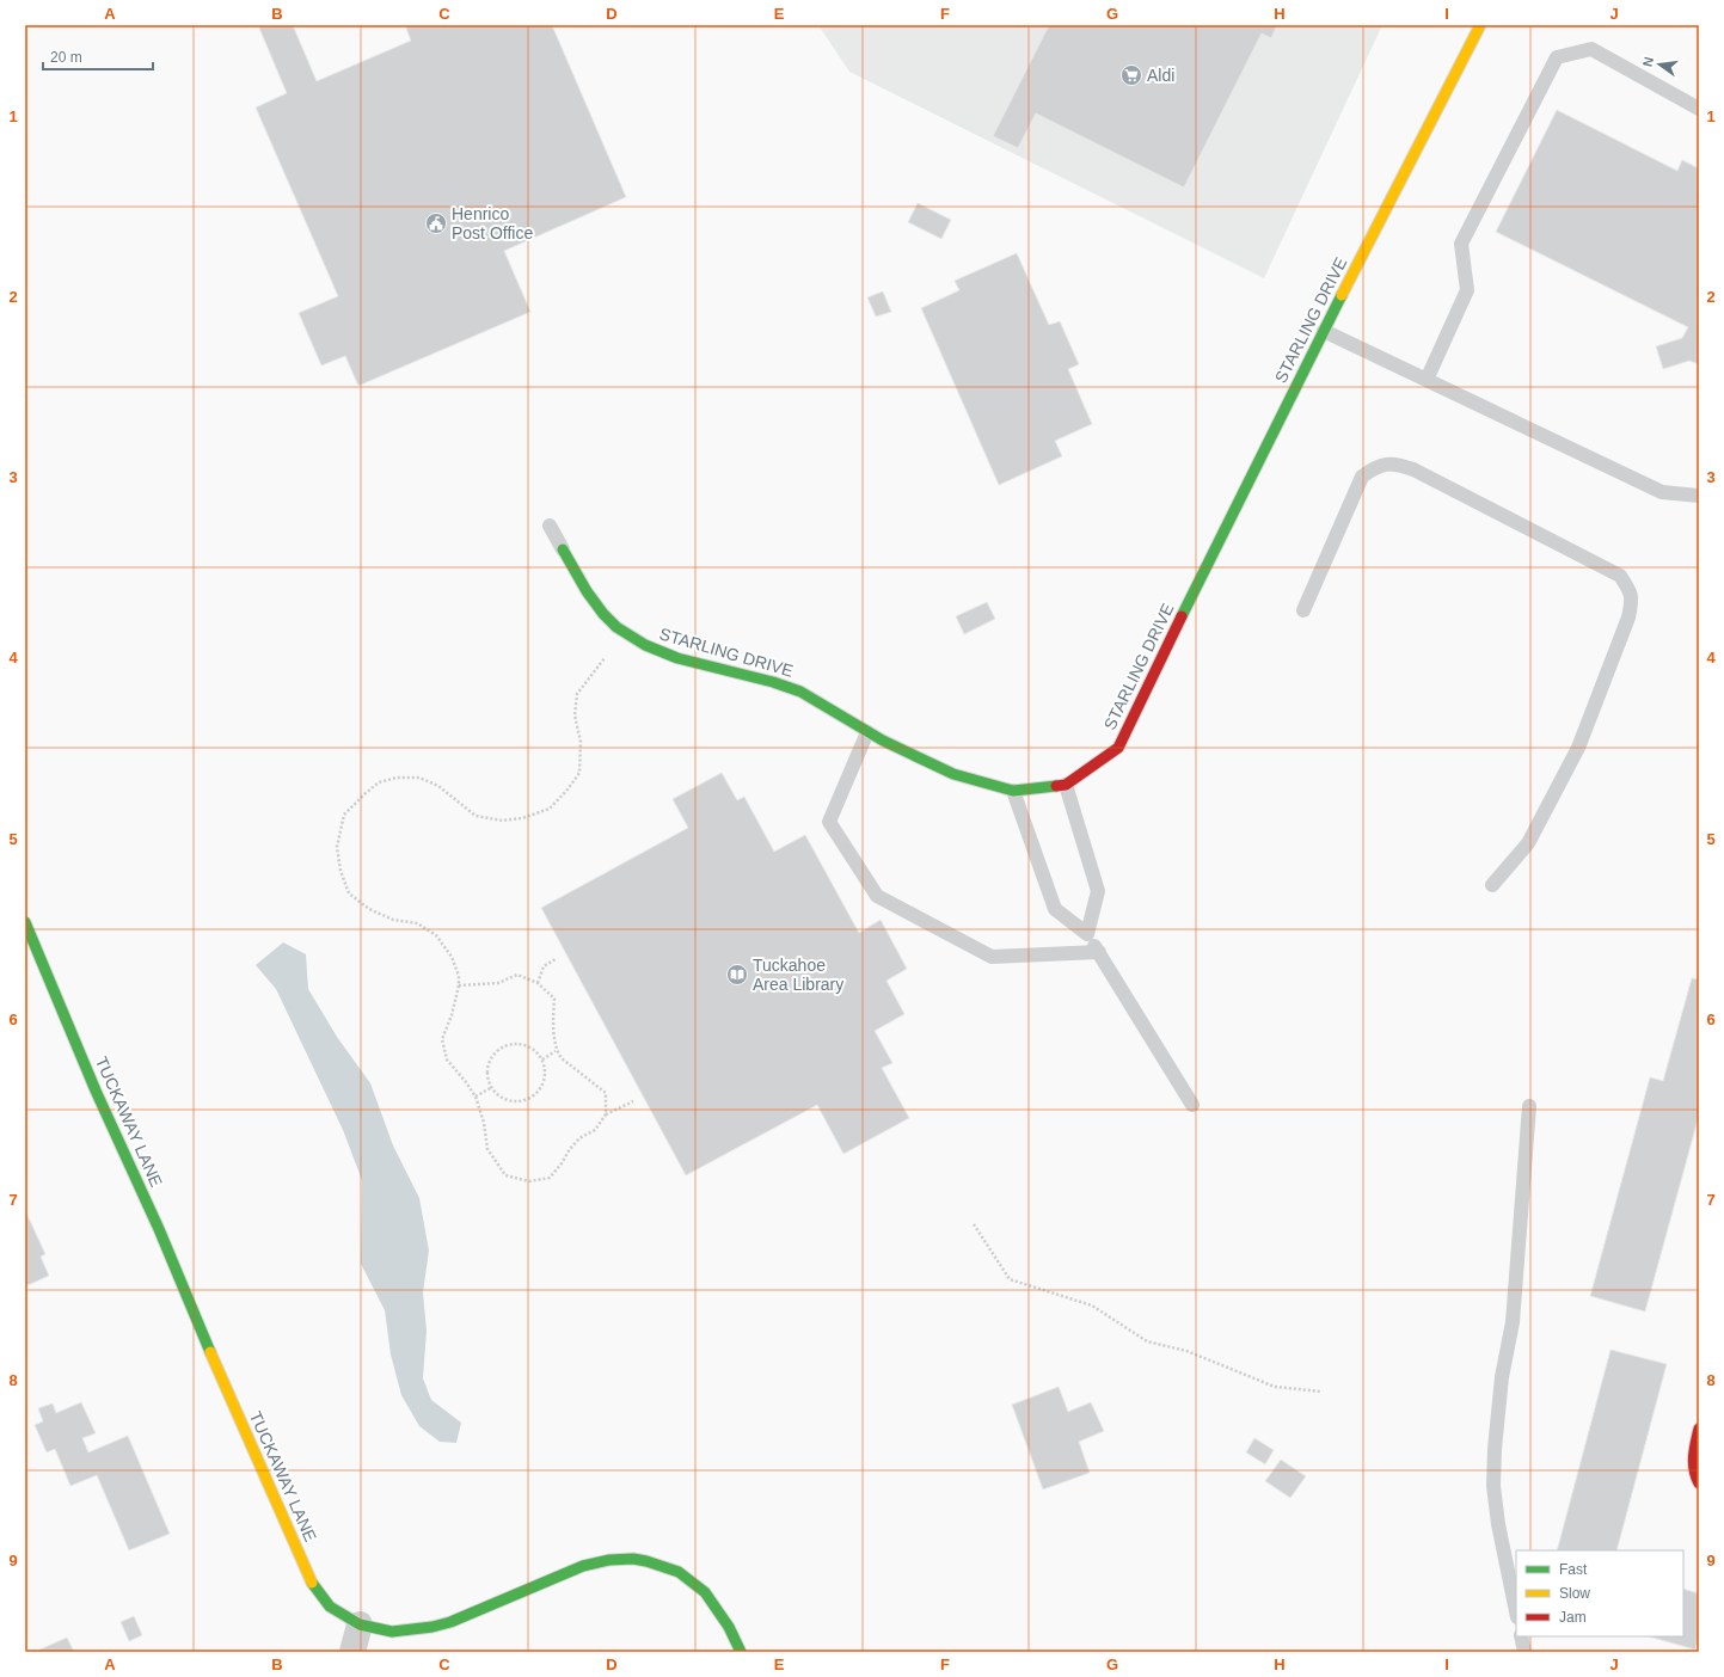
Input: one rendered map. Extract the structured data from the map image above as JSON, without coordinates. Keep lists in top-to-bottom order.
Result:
{
  "streets": {
    "street": ["STARLING DRIVE", "TUCKAWAY LANE"]
  },
  "places": {
    "supermarket": ["Aldi"],
    "public building": ["Henrico Post Office"],
    "library": ["Tuckahoe Area Library"]
  },
  "legend": ["Fast", "Slow", "Jam"],
  "scale_bar": "20 m",
  "north": "left",
  "grid": {
    "columns": [
      "A",
      "B",
      "C",
      "D",
      "E",
      "F",
      "G",
      "H",
      "I",
      "J"
    ],
    "rows": [
      "1",
      "2",
      "3",
      "4",
      "5",
      "6",
      "7",
      "8",
      "9"
    ]
  }
}
